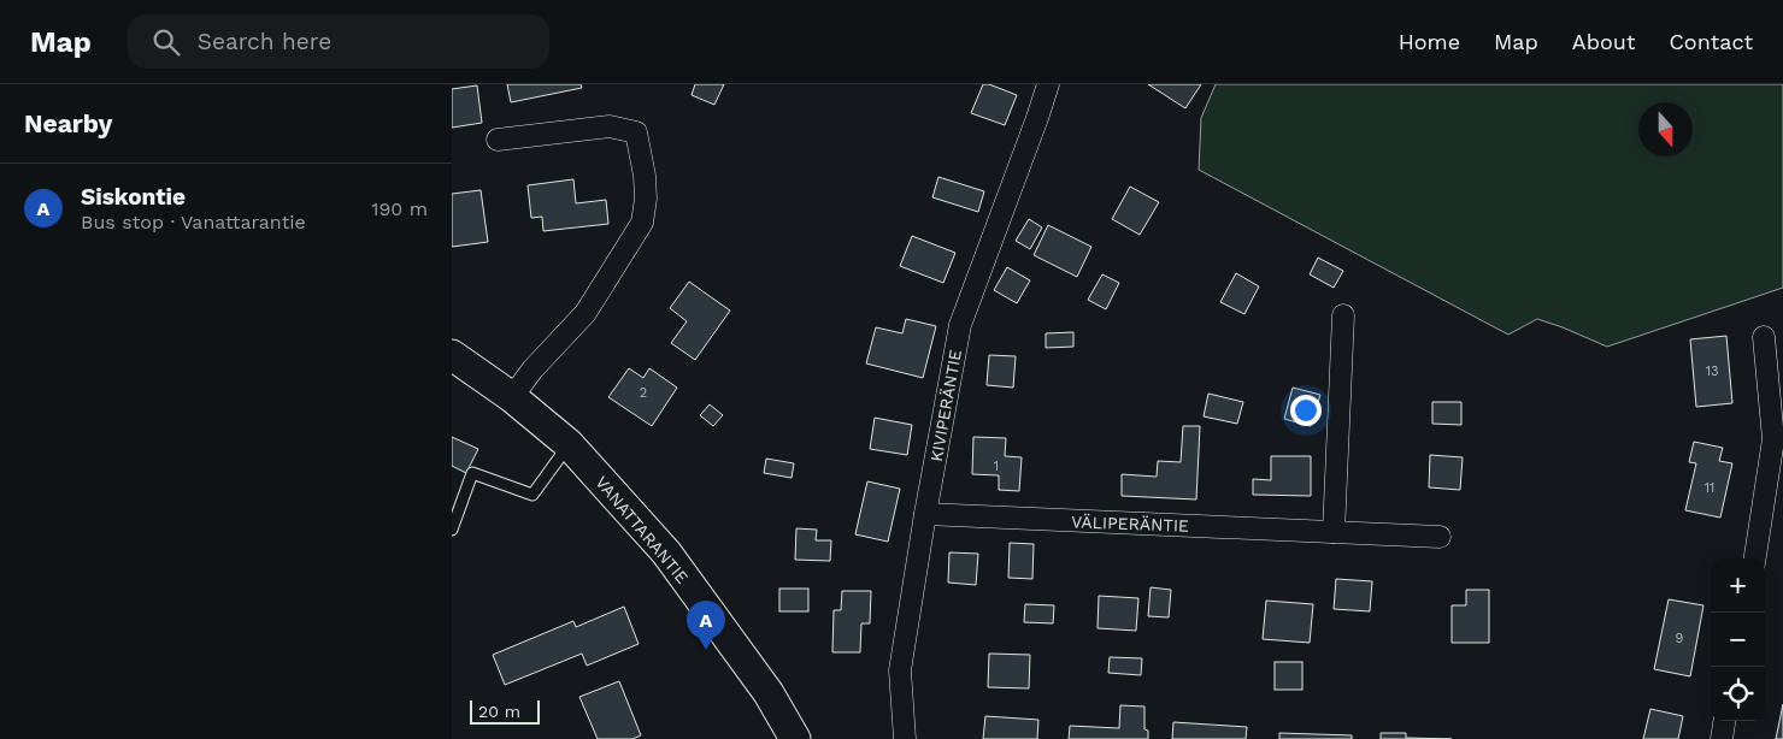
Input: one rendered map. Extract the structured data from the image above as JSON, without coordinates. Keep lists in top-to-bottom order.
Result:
{
  "streets": {
    "street": ["KIVIPERÄNTIE", "VÄLIPERÄNTIE", "VANATTARANTIE"]
  },
  "crossings": [
    ["KIVIPERÄNTIE", "VÄLIPERÄNTIE"]
  ],
  "house_numbers": [
    "13",
    "2",
    "1",
    "11",
    "9"
  ],
  "scale_bar": "20 m",
  "north": "bottom",
  "page": {
    "header": "Map",
    "search": "Search here",
    "nav": [
      "Home",
      "Map",
      "About",
      "Contact"
    ],
    "heading": "Nearby",
    "list": [
      {
        "mark": "A",
        "name": "Siskontie",
        "note": "Bus stop · Vanattarantie",
        "value": "190 m"
      }
    ],
    "map_buttons": ["+", "−"],
    "pins": "A",
    "scale": "20 m"
  }
}
